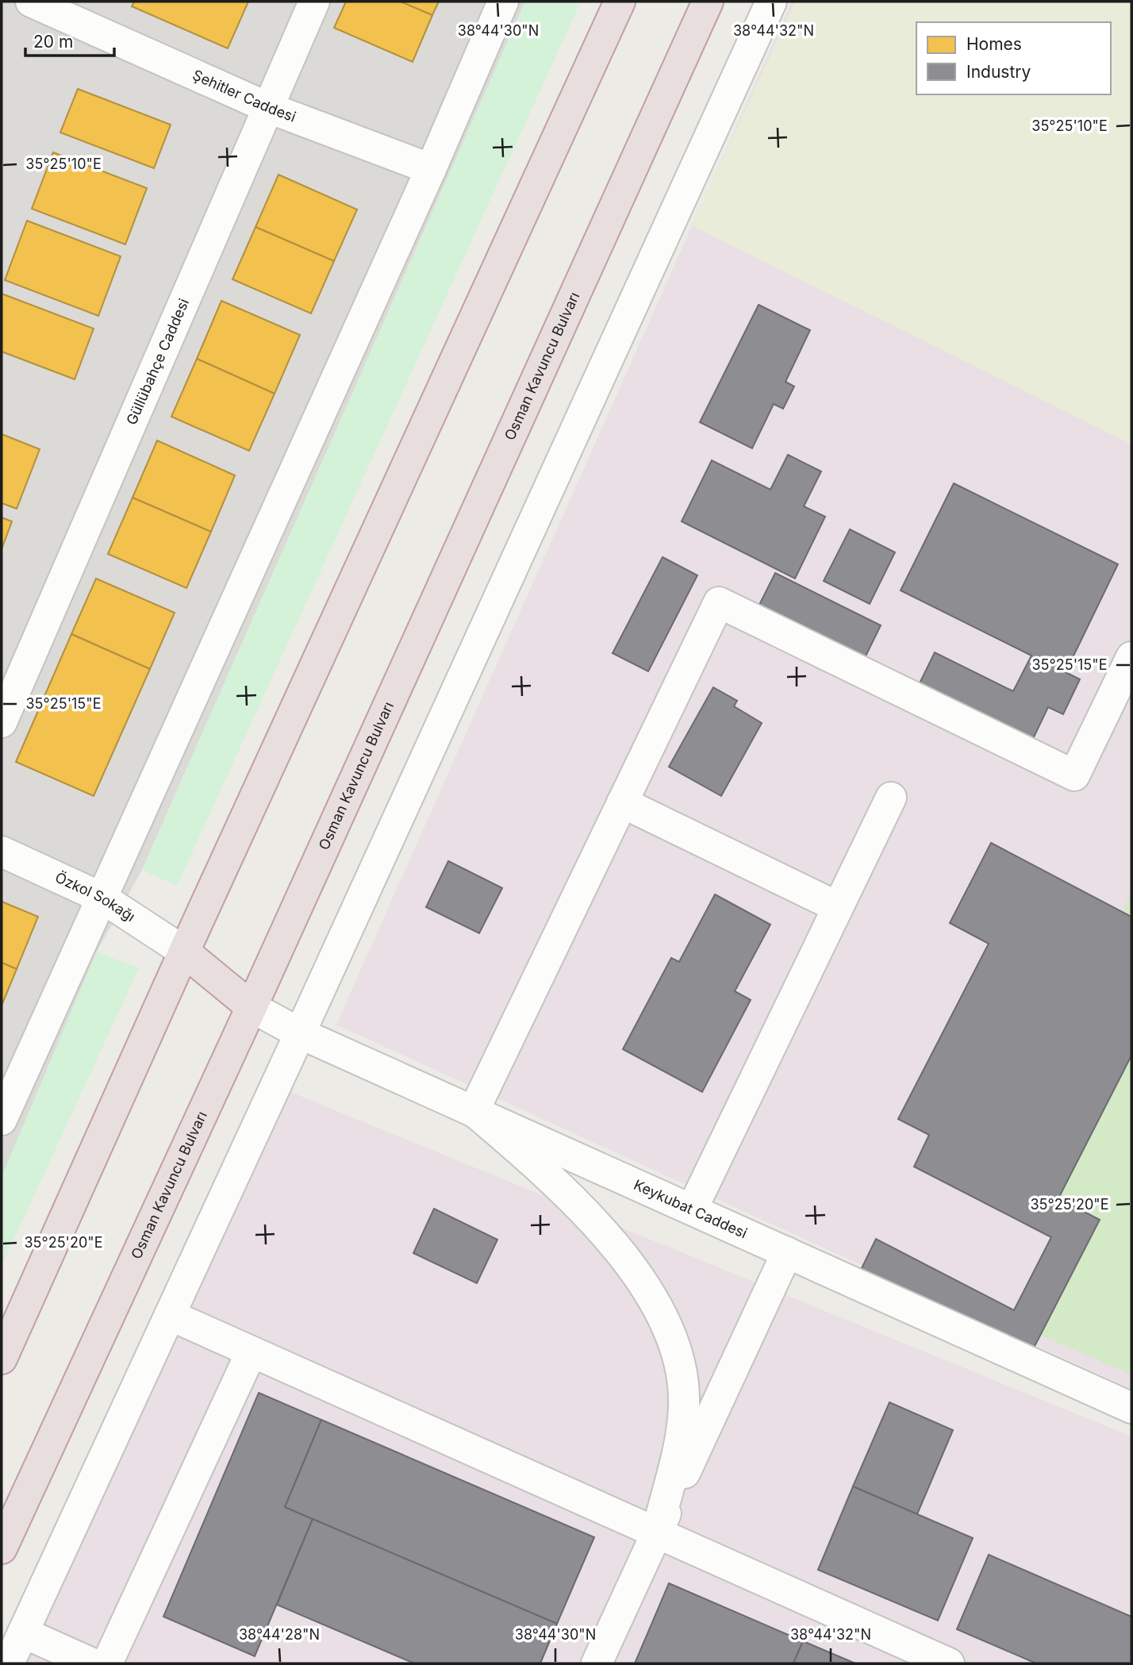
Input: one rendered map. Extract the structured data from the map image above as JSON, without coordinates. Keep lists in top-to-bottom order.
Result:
{
  "streets": {
    "highway": ["Osman Kavuncu Bulvarı"],
    "street": [
      "Şehitler Caddesi",
      "Güllübahçe Caddesi",
      "Özkol Sokağı",
      "Keykubat Caddesi"
    ]
  },
  "crossings": [
    ["Şehitler Caddesi", "Güllübahçe Caddesi"],
    ["Osman Kavuncu Bulvarı", "Keykubat Caddesi"]
  ],
  "legend": ["Homes", "Industry"],
  "scale_bar": "20 m",
  "coordinates": [
    "38°44'30\"N",
    "38°44'32\"N",
    "35°25'10\"E",
    "35°25'15\"E",
    "35°25'20\"E",
    "38°44'28\"N"
  ]
}
